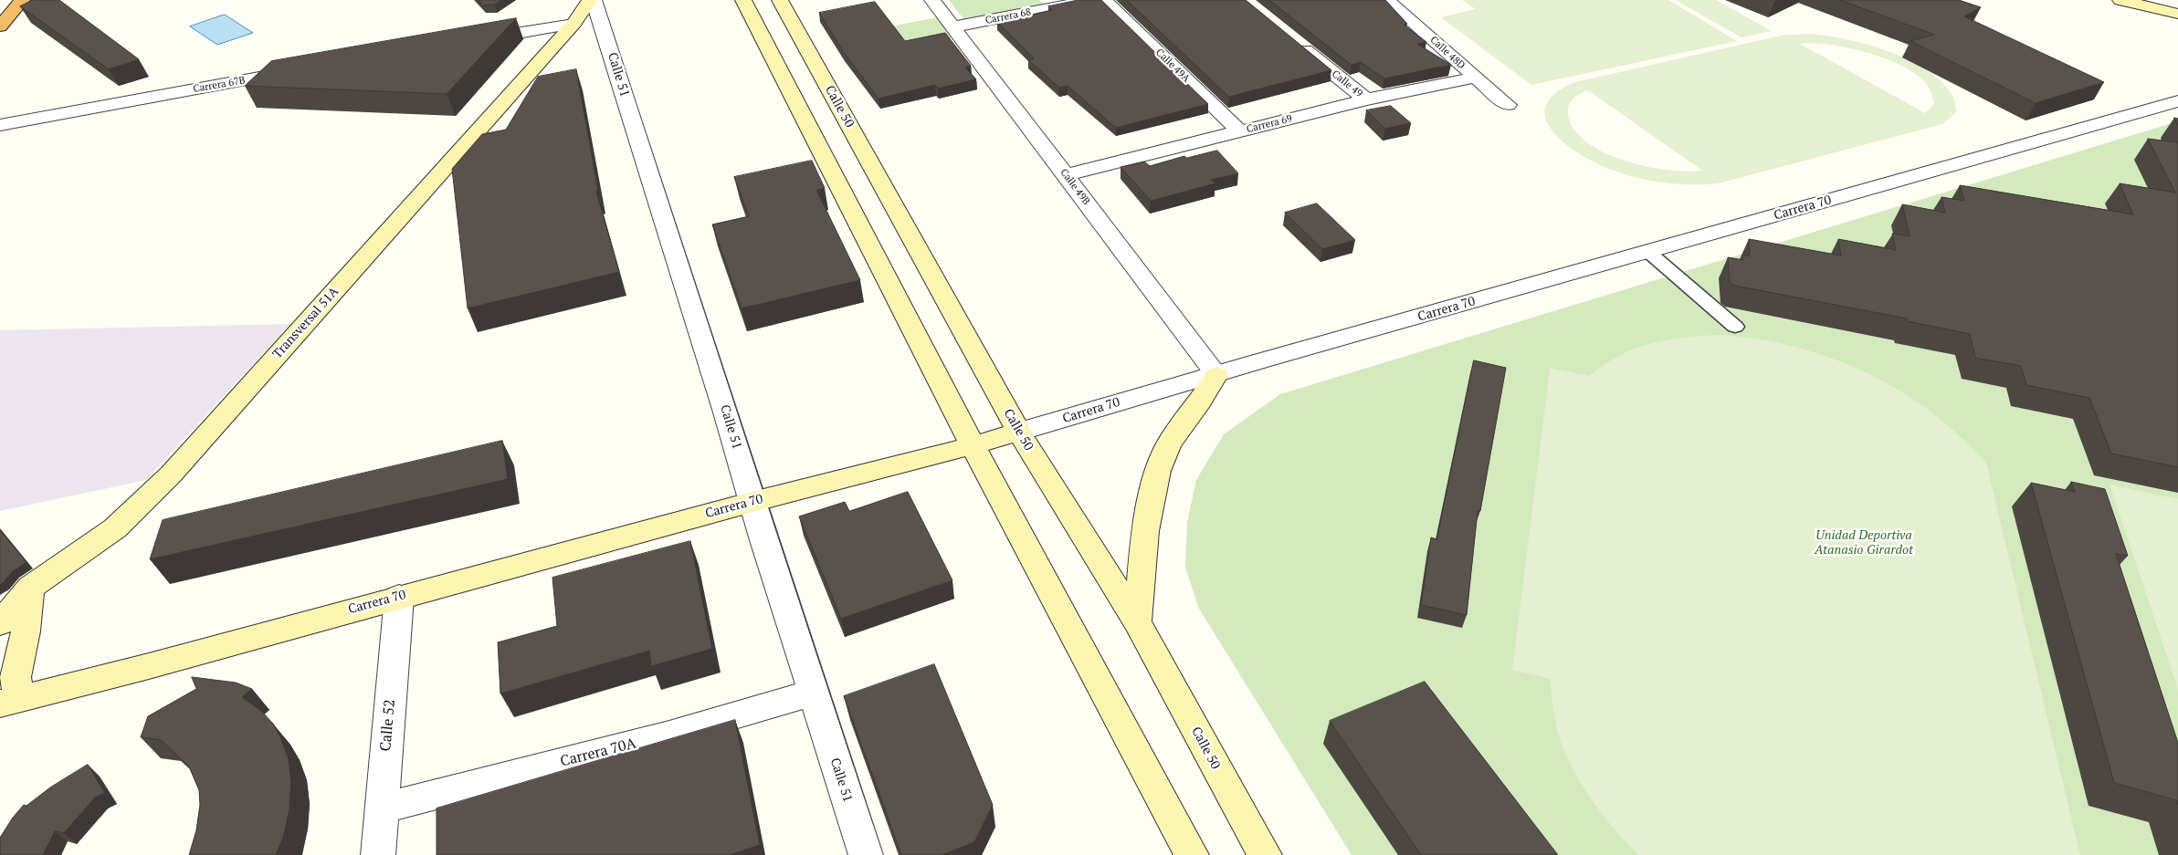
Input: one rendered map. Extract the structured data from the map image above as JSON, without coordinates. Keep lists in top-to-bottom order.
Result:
{
  "streets": {
    "main road": ["Calle 50", "Carrera 70", "Transversal 51A"],
    "street": [
      "Carrera 68",
      "Calle 48D",
      "Calle 49A",
      "Calle 51",
      "Calle 49",
      "Carrera 67B",
      "Carrera 69",
      "Calle 49B",
      "Calle 52",
      "Carrera 70A"
    ]
  },
  "crossings": [
    ["Carrera 68", "Calle 49B"],
    ["Calle 48D", "Carrera 69"],
    ["Calle 49A", "Carrera 69"],
    ["Calle 51", "Carrera 70"],
    ["Calle 51", "Transversal 51A"],
    ["Calle 51", "Carrera 70A"],
    ["Calle 49", "Carrera 69"],
    ["Calle 50", "Carrera 70"],
    ["Carrera 69", "Calle 49B"],
    ["Calle 49B", "Carrera 70"],
    ["Carrera 70", "Calle 52"],
    ["Calle 52", "Carrera 70A"]
  ],
  "parks": ["Unidad Deportiva Atanasio Girardot"]
}
